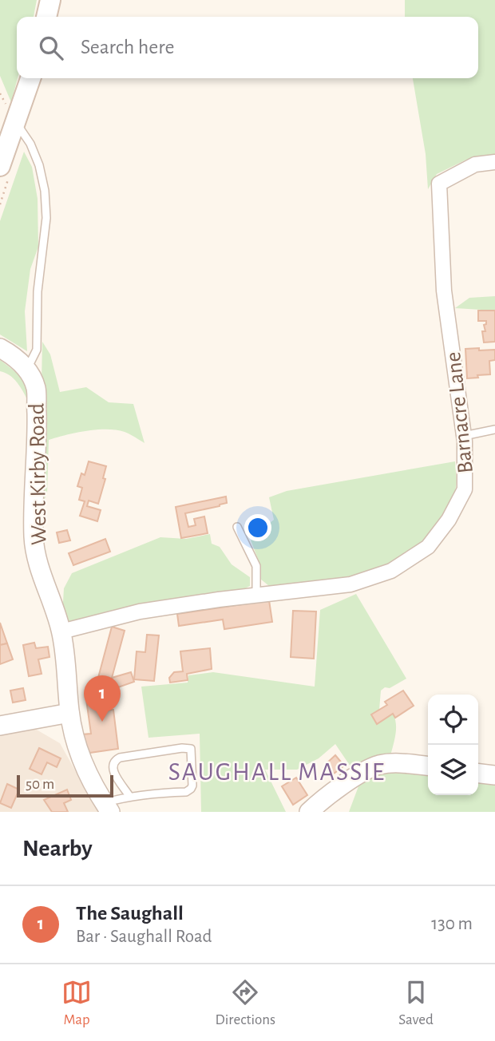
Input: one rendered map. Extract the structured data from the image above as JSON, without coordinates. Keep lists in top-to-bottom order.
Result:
{
  "streets": {
    "street": ["Barnacre Lane", "West Kirby Road"]
  },
  "crossings": [
    ["Barnacre Lane", "West Kirby Road"]
  ],
  "districts": ["SAUGHALL MASSIE"],
  "scale_bar": "50 m",
  "page": {
    "search": "Search here",
    "pins": "1",
    "scale": "50 m",
    "heading": "Nearby",
    "list": [
      {
        "mark": "1",
        "name": "The Saughall",
        "note": "Bar · Saughall Road",
        "value": "130 m"
      }
    ],
    "nav": ["Map", "Directions", "Saved"]
  }
}
